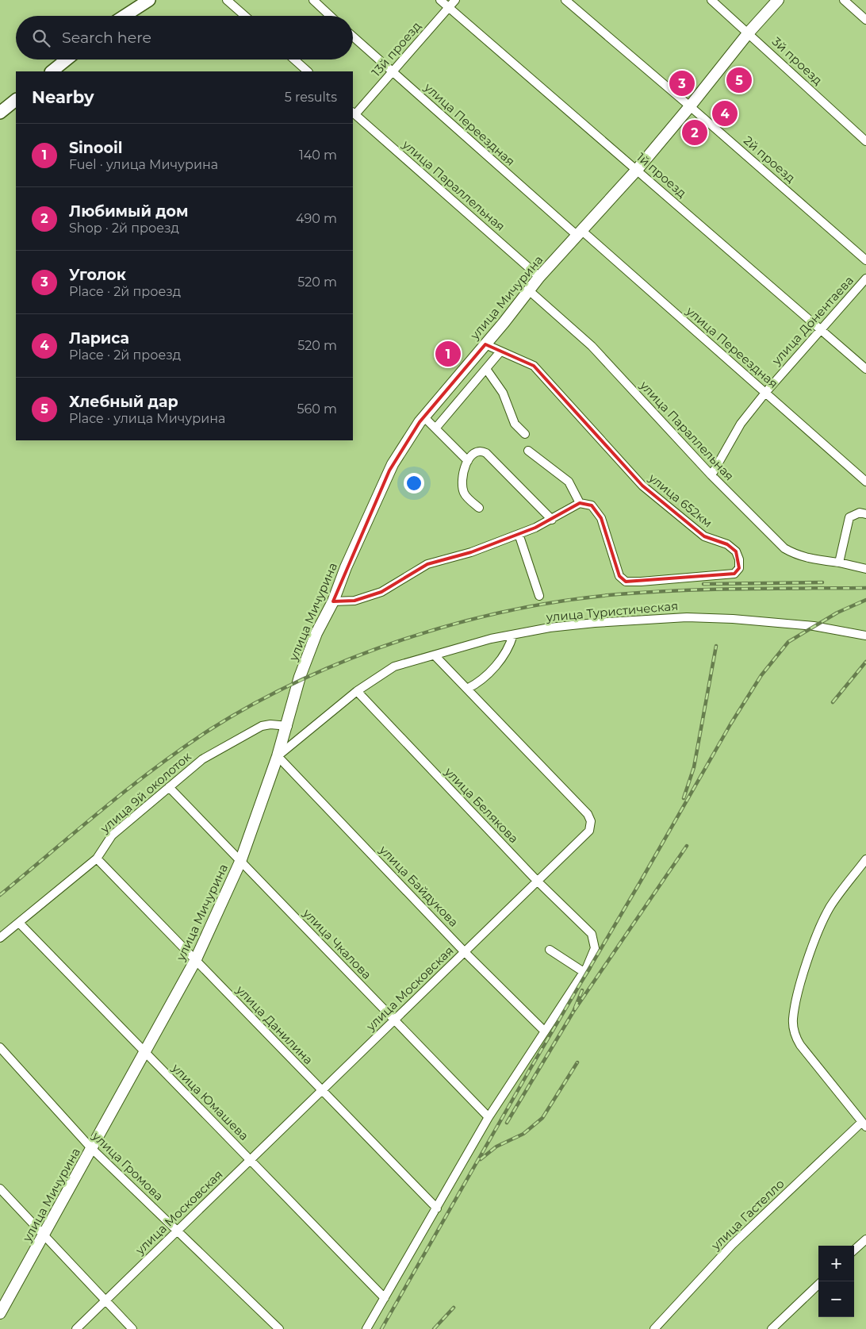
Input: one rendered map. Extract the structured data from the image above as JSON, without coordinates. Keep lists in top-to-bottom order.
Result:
{
  "streets": {
    "main road": ["улица Мичурина"],
    "street": [
      "13й проезд",
      "3й проезд",
      "улица Переездная",
      "2й проезд",
      "1й проезд",
      "улица Параллельная",
      "улица Донентаева",
      "улица 652км",
      "улица Туристическая",
      "улица 9й околоток",
      "улица Белякова",
      "улица Байдукова",
      "улица Чкалова",
      "улица Московская",
      "улица Данилина",
      "улица Юмашева",
      "улица Громова",
      "улица Гастелло"
    ]
  },
  "crossings": [
    ["13й проезд", "улица Переездная"],
    ["13й проезд", "1й проезд"],
    ["13й проезд", "улица Параллельная"],
    ["3й проезд", "улица Мичурина"],
    ["улица Переездная", "улица Мичурина"],
    ["улица Переездная", "улица Донентаева"],
    ["2й проезд", "улица Мичурина"],
    ["1й проезд", "улица Мичурина"],
    ["1й проезд", "улица Донентаева"],
    ["улица Параллельная", "улица Мичурина"],
    ["улица Параллельная", "улица Донентаева"],
    ["улица Мичурина", "улица 652км"],
    ["улица Мичурина", "улица Туристическая"],
    ["улица Мичурина", "улица 9й околоток"],
    ["улица Мичурина", "улица Байдукова"],
    ["улица Мичурина", "улица Чкалова"],
    ["улица Мичурина", "улица Данилина"],
    ["улица Мичурина", "улица Юмашева"],
    ["улица Мичурина", "улица Громова"],
    ["улица Туристическая", "улица Белякова"],
    ["улица Туристическая", "улица Байдукова"],
    ["улица Туристическая", "улица Московская"],
    ["улица 9й околоток", "улица Чкалова"],
    ["улица 9й околоток", "улица Данилина"],
    ["улица 9й околоток", "улица Юмашева"],
    ["улица Белякова", "улица Московская"],
    ["улица Байдукова", "улица Московская"],
    ["улица Чкалова", "улица Московская"],
    ["улица Московская", "улица Данилина"],
    ["улица Московская", "улица Юмашева"],
    ["улица Московская", "улица Громова"]
  ],
  "page": {
    "search": "Search here",
    "pins": [
      "5",
      "3",
      "4",
      "2",
      "1"
    ],
    "heading": ["Nearby", "5 results"],
    "list": [
      {
        "mark": "1",
        "name": "Sinooil",
        "note": "Fuel · улица Мичурина",
        "value": "140 m"
      },
      {
        "mark": "2",
        "name": "Любимый дом",
        "note": "Shop · 2й проезд",
        "value": "490 m"
      },
      {
        "mark": "3",
        "name": "Уголок",
        "note": "Place · 2й проезд",
        "value": "520 m"
      },
      {
        "mark": "4",
        "name": "Лариса",
        "note": "Place · 2й проезд",
        "value": "520 m"
      },
      {
        "mark": "5",
        "name": "Хлебный дар",
        "note": "Place · улица Мичурина",
        "value": "560 m"
      }
    ],
    "map_buttons": ["+", "−"]
  }
}
